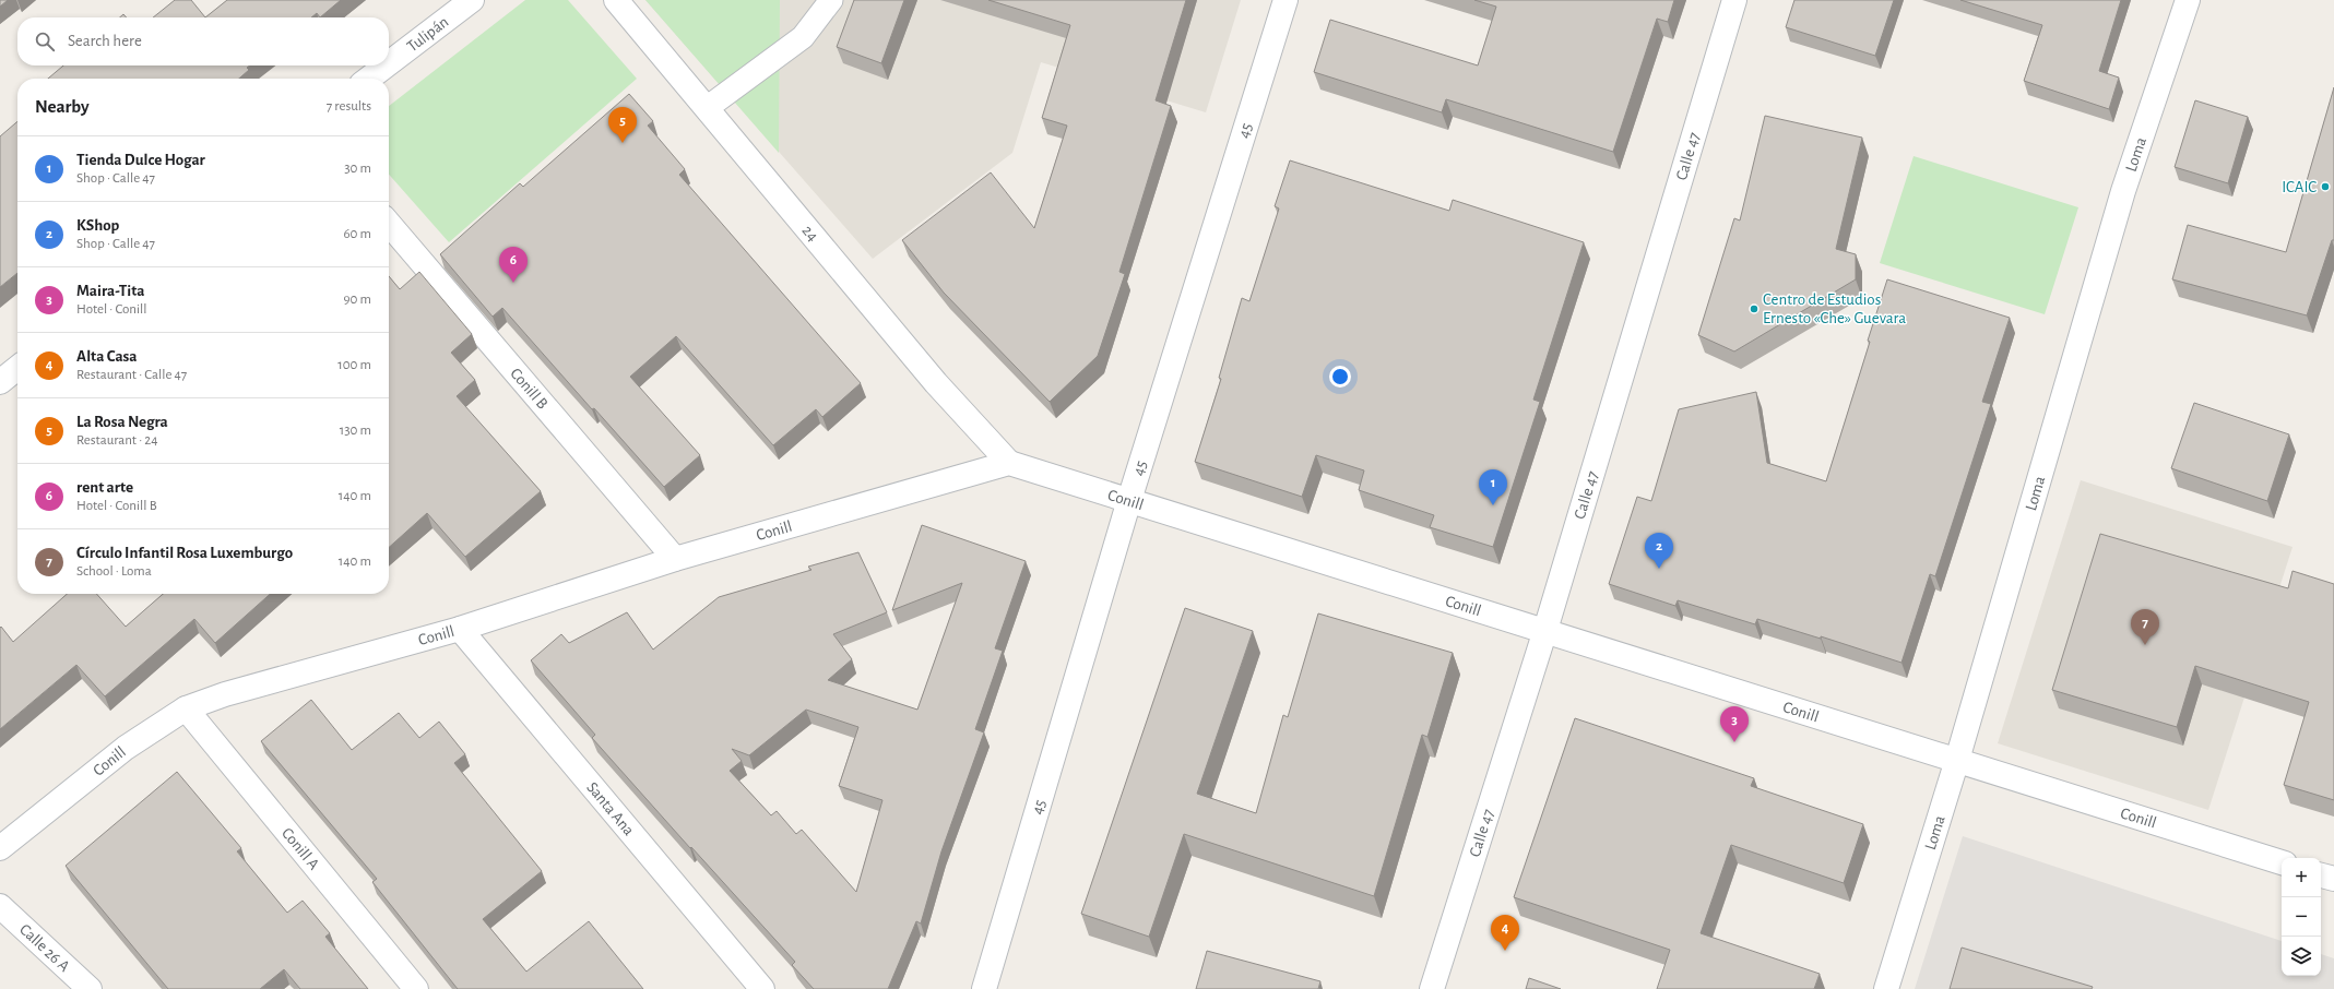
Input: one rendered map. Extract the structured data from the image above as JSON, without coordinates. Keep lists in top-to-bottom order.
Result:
{
  "streets": {
    "street": [
      "Tulipán",
      "45",
      "Loma",
      "Calle 47",
      "24",
      "Conill B",
      "Conill",
      "Santa Ana",
      "Conill A",
      "Calle 26 A"
    ]
  },
  "crossings": [
    ["45", "Conill"],
    ["Loma", "Conill"],
    ["Calle 47", "Conill"],
    ["24", "Conill"],
    ["Conill B", "Conill"],
    ["Conill", "Santa Ana"],
    ["Conill", "Conill A"]
  ],
  "places": ["ICAIC", "Centro de Estudios Ernesto «Che» Guevara"],
  "page": {
    "search": "Search here",
    "heading": ["Nearby", "7 results"],
    "pins": [
      "5",
      "6",
      "1",
      "2",
      "7",
      "3",
      "4"
    ],
    "list": [
      {
        "mark": "1",
        "name": "Tienda Dulce Hogar",
        "note": "Shop · Calle 47",
        "value": "30 m"
      },
      {
        "mark": "2",
        "name": "KShop",
        "note": "Shop · Calle 47",
        "value": "60 m"
      },
      {
        "mark": "3",
        "name": "Maira-Tita",
        "note": "Hotel · Conill",
        "value": "90 m"
      },
      {
        "mark": "4",
        "name": "Alta Casa",
        "note": "Restaurant · Calle 47",
        "value": "100 m"
      },
      {
        "mark": "5",
        "name": "La Rosa Negra",
        "note": "Restaurant · 24",
        "value": "130 m"
      },
      {
        "mark": "6",
        "name": "rent arte",
        "note": "Hotel · Conill B",
        "value": "140 m"
      },
      {
        "mark": "7",
        "name": "Círculo Infantil Rosa Luxemburgo",
        "note": "School · Loma",
        "value": "140 m"
      }
    ],
    "map_buttons": ["+", "−"]
  }
}
